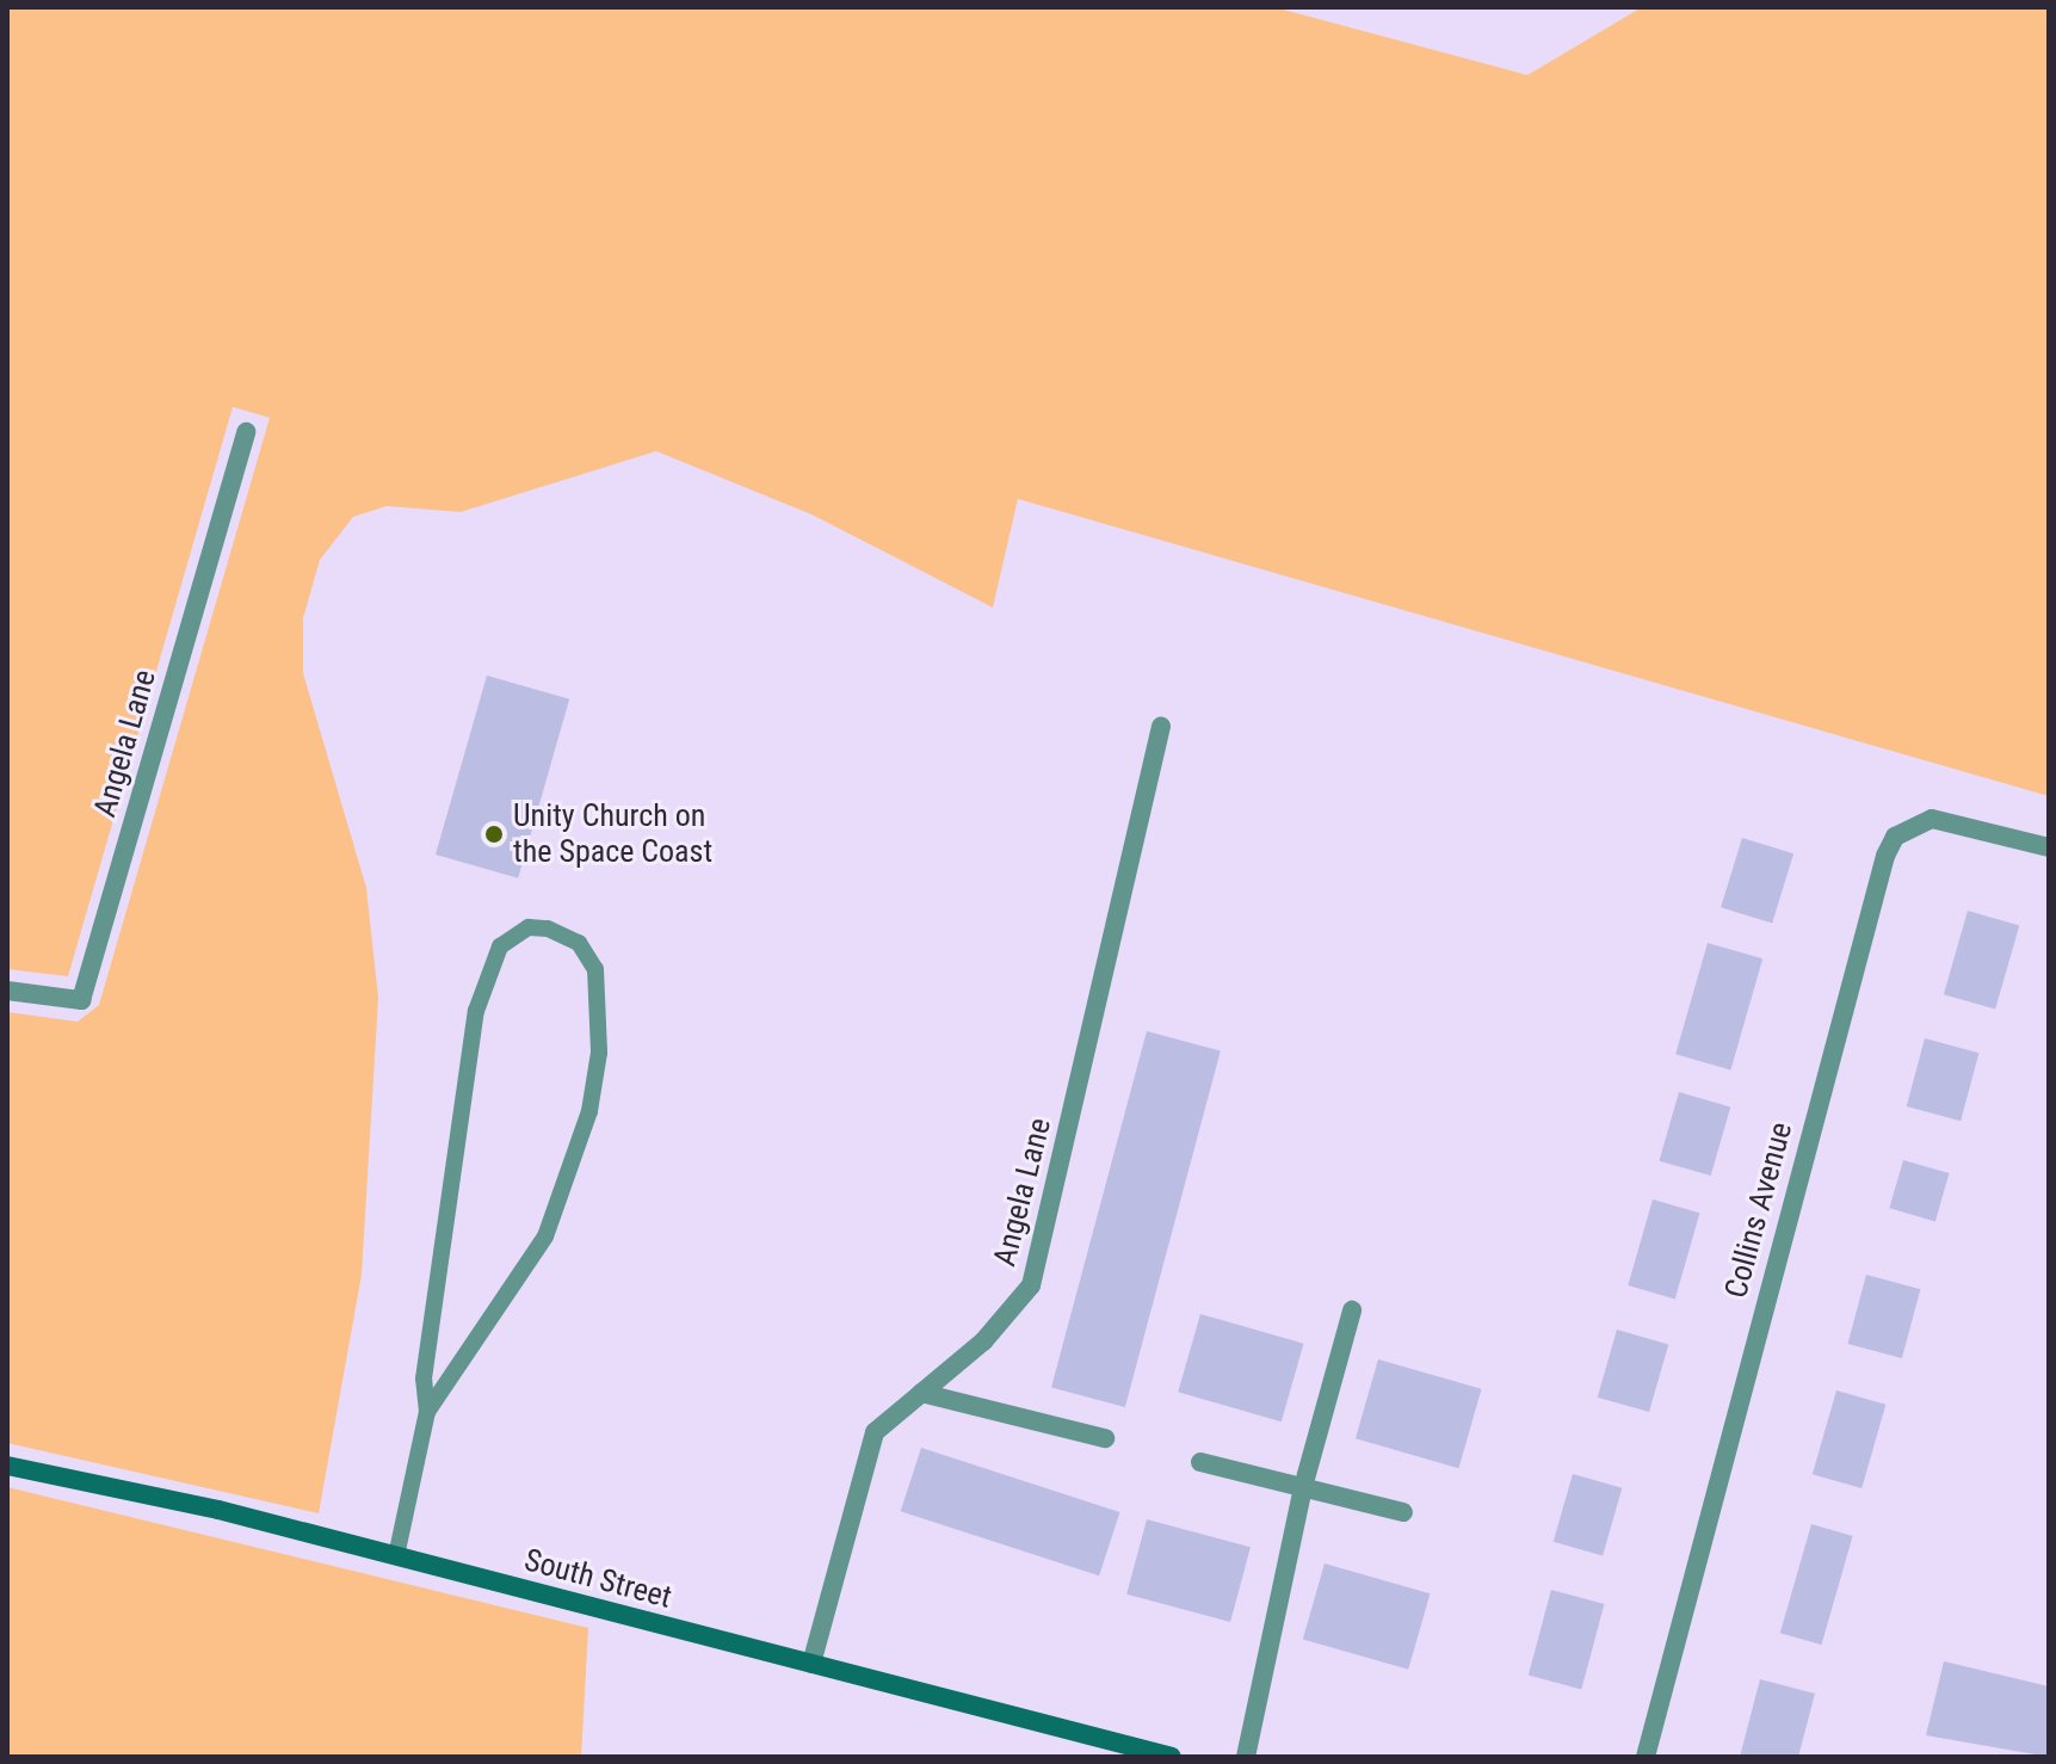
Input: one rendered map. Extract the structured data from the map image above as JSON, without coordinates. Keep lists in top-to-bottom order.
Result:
{
  "streets": {
    "main road": ["South Street"],
    "street": ["Angela Lane", "Collins Avenue"]
  },
  "crossings": [
    ["Angela Lane", "South Street"]
  ],
  "places": ["Unity Church on the Space Coast"]
}
